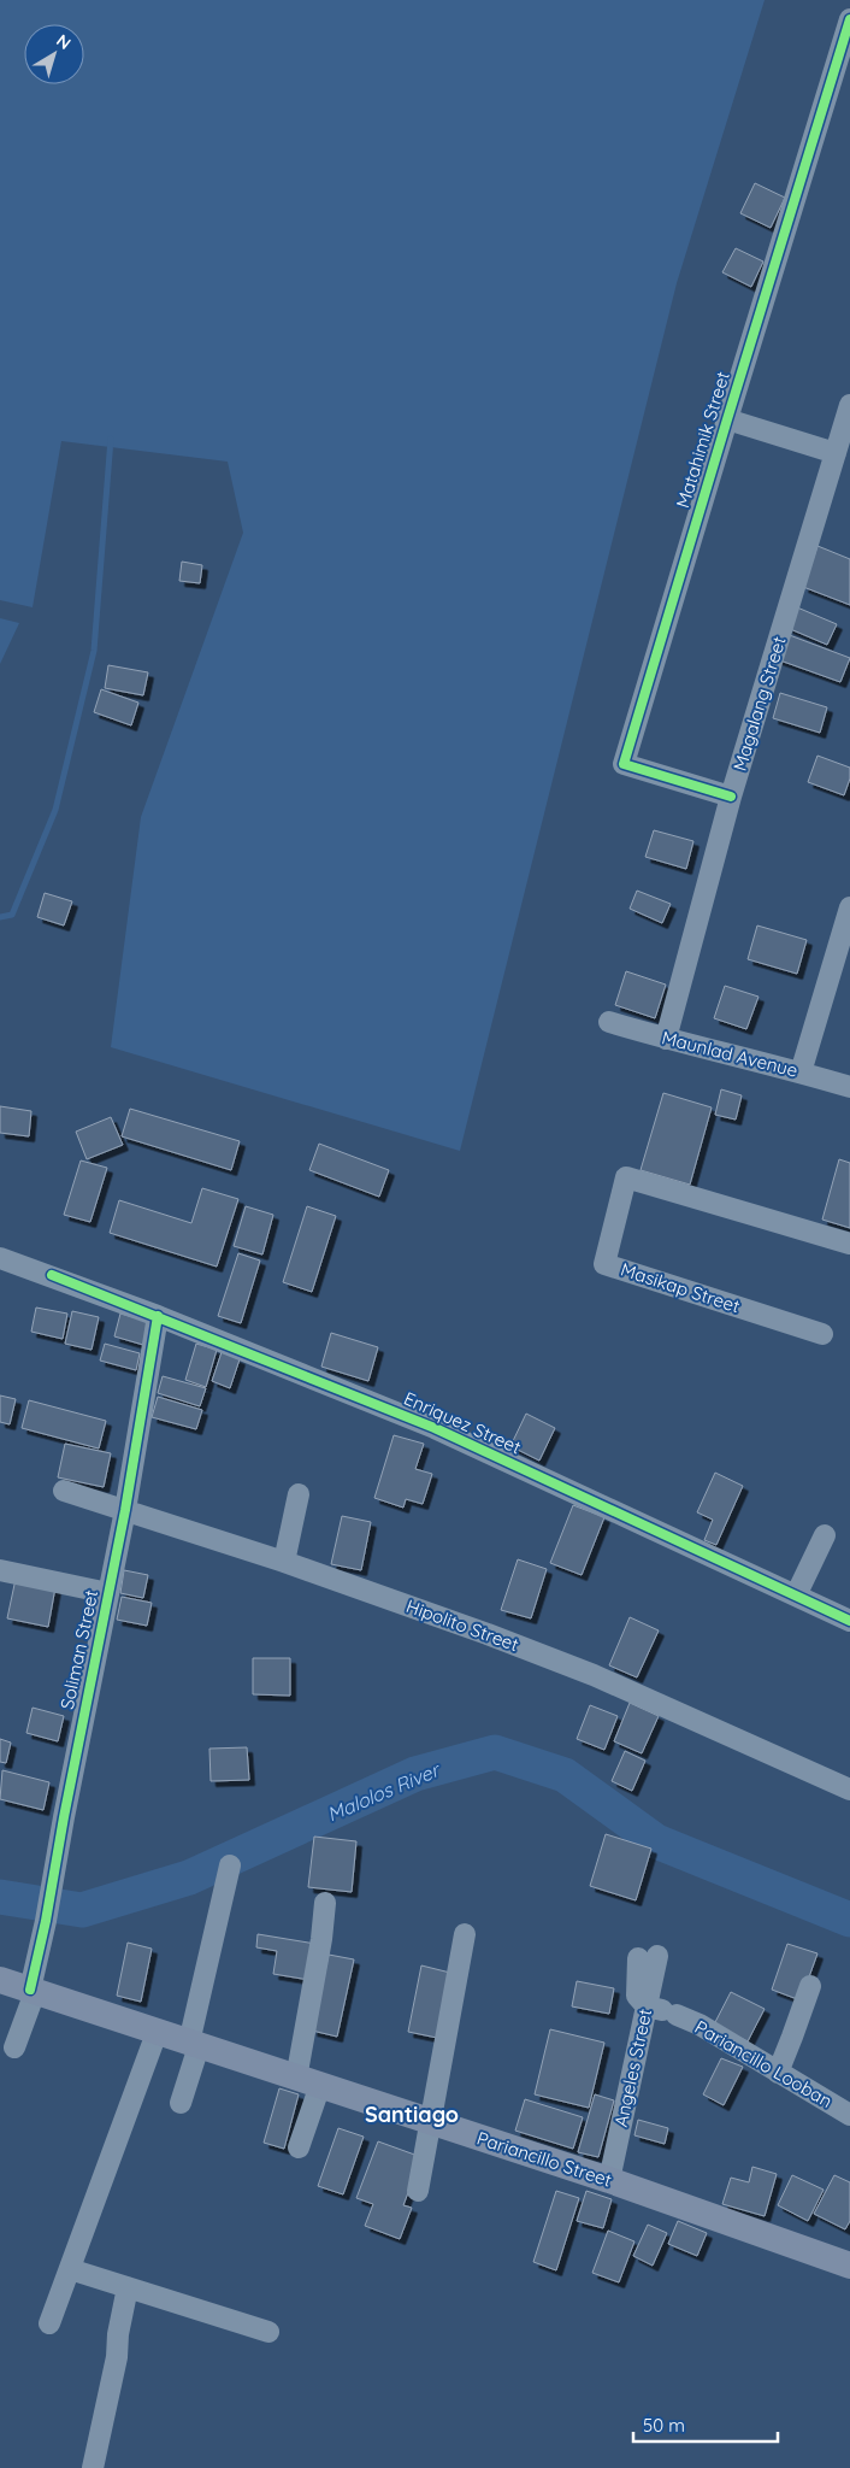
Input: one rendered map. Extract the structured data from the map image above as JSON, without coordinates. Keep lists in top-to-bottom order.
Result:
{
  "streets": {
    "main road": ["Pariancillo Street"],
    "street": [
      "Matahimik Street",
      "Magalang Street",
      "Maunlad Avenue",
      "Masikap Street",
      "Enriquez Street",
      "Hipolito Street",
      "Soliman Street",
      "Pariancillo Looban",
      "Angeles Street"
    ]
  },
  "crossings": [
    ["Matahimik Street", "Magalang Street"],
    ["Magalang Street", "Maunlad Avenue"],
    ["Enriquez Street", "Soliman Street"],
    ["Hipolito Street", "Soliman Street"],
    ["Soliman Street", "Pariancillo Street"],
    ["Pariancillo Looban", "Angeles Street"],
    ["Angeles Street", "Pariancillo Street"]
  ],
  "districts": ["Santiago"],
  "water": ["Malolos River"],
  "scale_bar": "50 m",
  "north": "top right"
}
